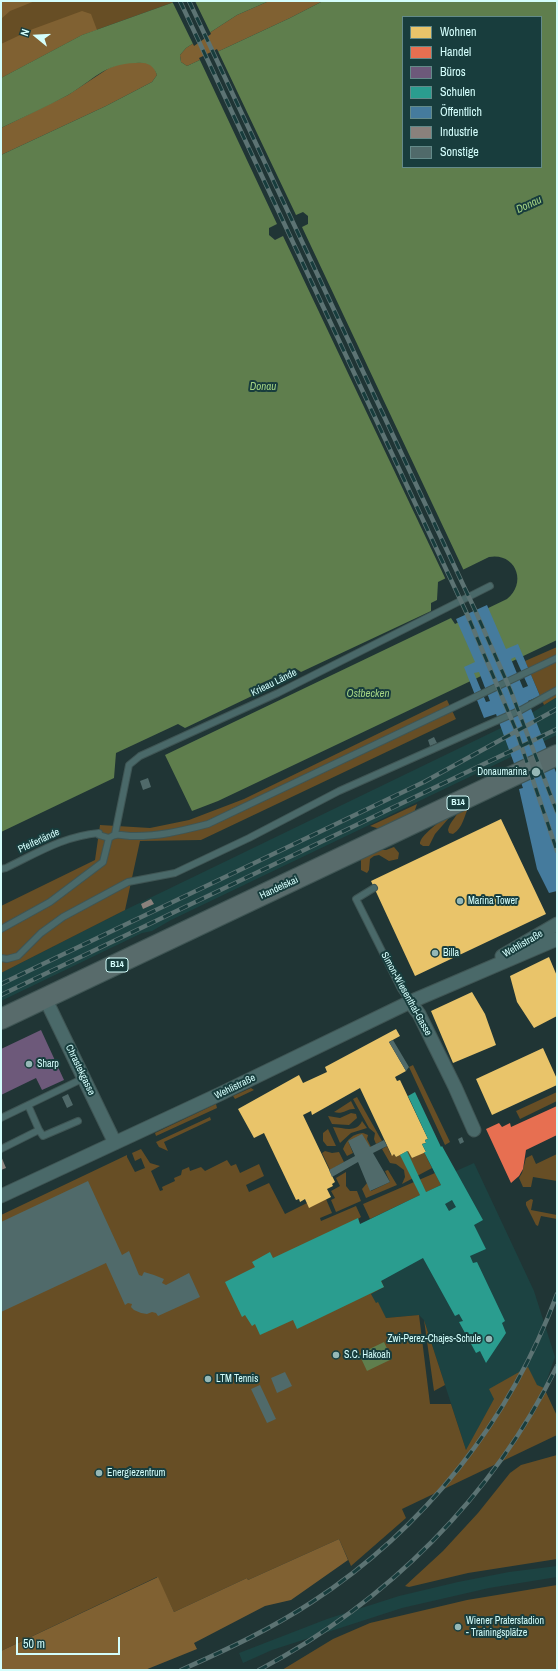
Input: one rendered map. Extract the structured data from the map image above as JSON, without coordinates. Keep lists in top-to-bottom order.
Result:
{
  "streets": {
    "main road": ["B14", "Handelskai"],
    "street": ["Wehlistraße", "Simon-Wiesenthal-Gasse", "Chrastekgasse"],
    "lane": ["Krieau Lände", "Pfeiferlände"]
  },
  "crossings": [
    ["Handelskai", "Chrastekgasse"],
    ["Wehlistraße", "Simon-Wiesenthal-Gasse"],
    ["Wehlistraße", "Chrastekgasse"]
  ],
  "water": ["Donau", "Ostbecken"],
  "places": [
    "Donaumarina",
    "Marina Tower",
    "Billa",
    "Sharp",
    "Zwi-Perez-Chajes-Schule",
    "S.C. Hakoah",
    "LTM Tennis",
    "Energiezentrum",
    "Wiener Praterstadion - Trainingsplätze"
  ],
  "legend": [
    "Wohnen",
    "Handel",
    "Büros",
    "Schulen",
    "Öffentlich",
    "Industrie",
    "Sonstige"
  ],
  "scale_bar": "50 m",
  "north": "left"
}
